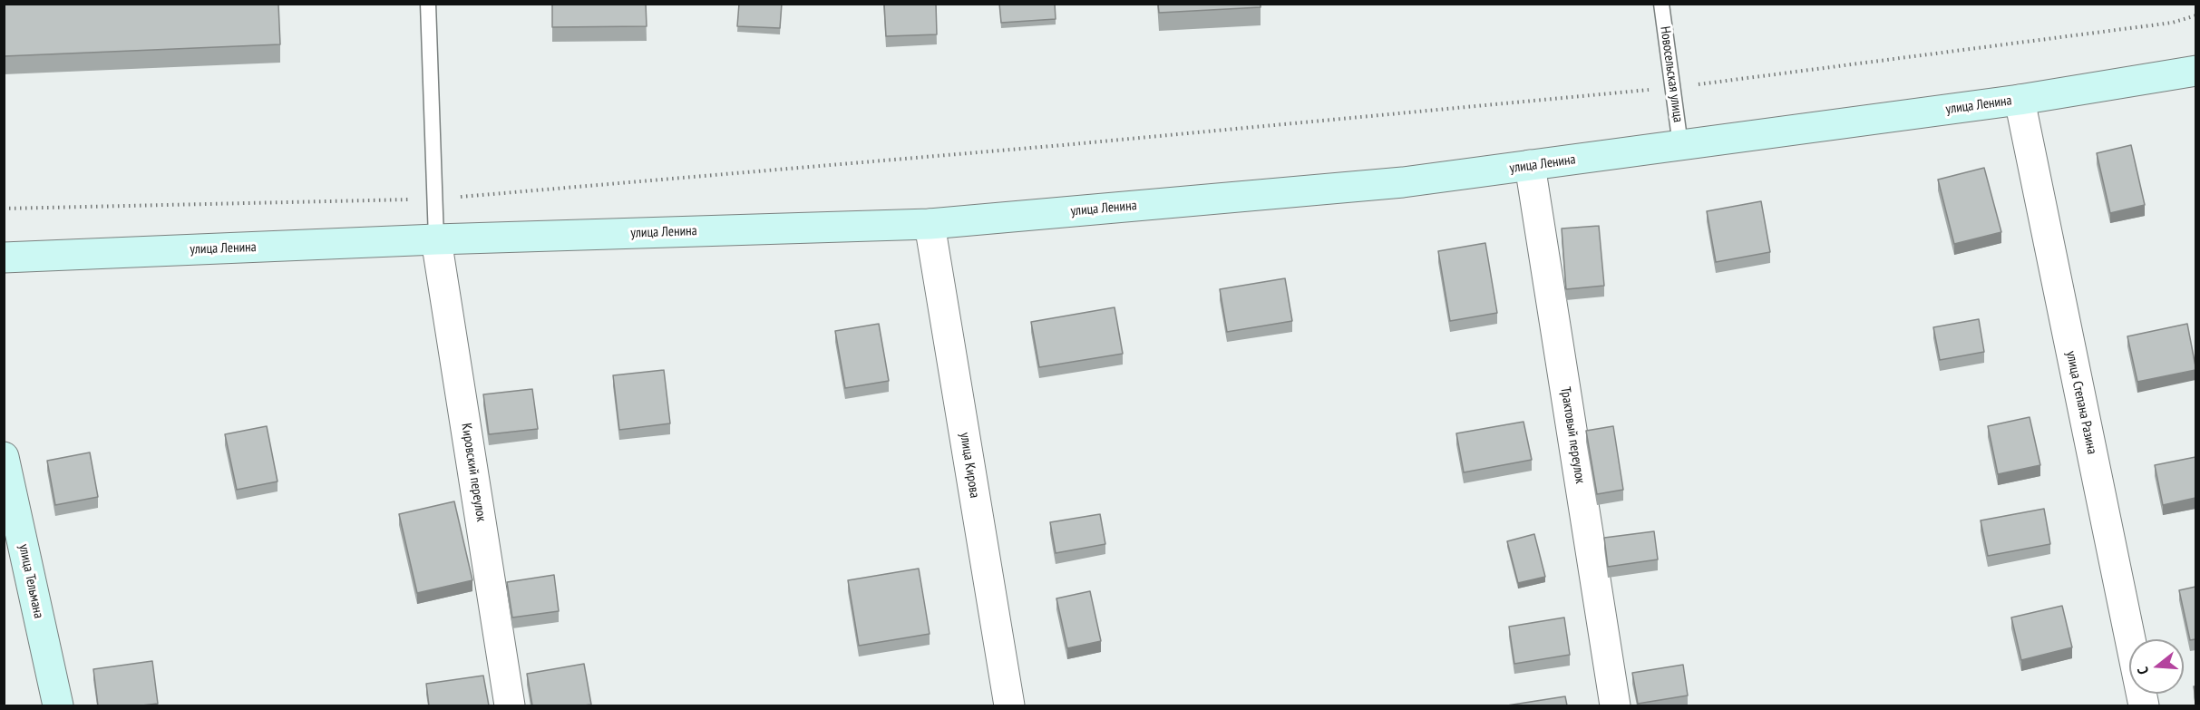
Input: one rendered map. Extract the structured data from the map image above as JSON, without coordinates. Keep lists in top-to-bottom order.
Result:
{
  "streets": {
    "main road": ["улица Ленина", "улица Тельмана"],
    "street": [
      "улица Степана Разина",
      "Трактовый переулок",
      "улица Кирова",
      "Кировский переулок"
    ],
    "lane": ["Новосельская улица"]
  },
  "crossings": [
    ["Новосельская улица", "улица Ленина"],
    ["улица Ленина", "улица Степана Разина"],
    ["улица Ленина", "Трактовый переулок"],
    ["улица Ленина", "улица Кирова"],
    ["улица Ленина", "Кировский переулок"]
  ],
  "north": "left"
}
